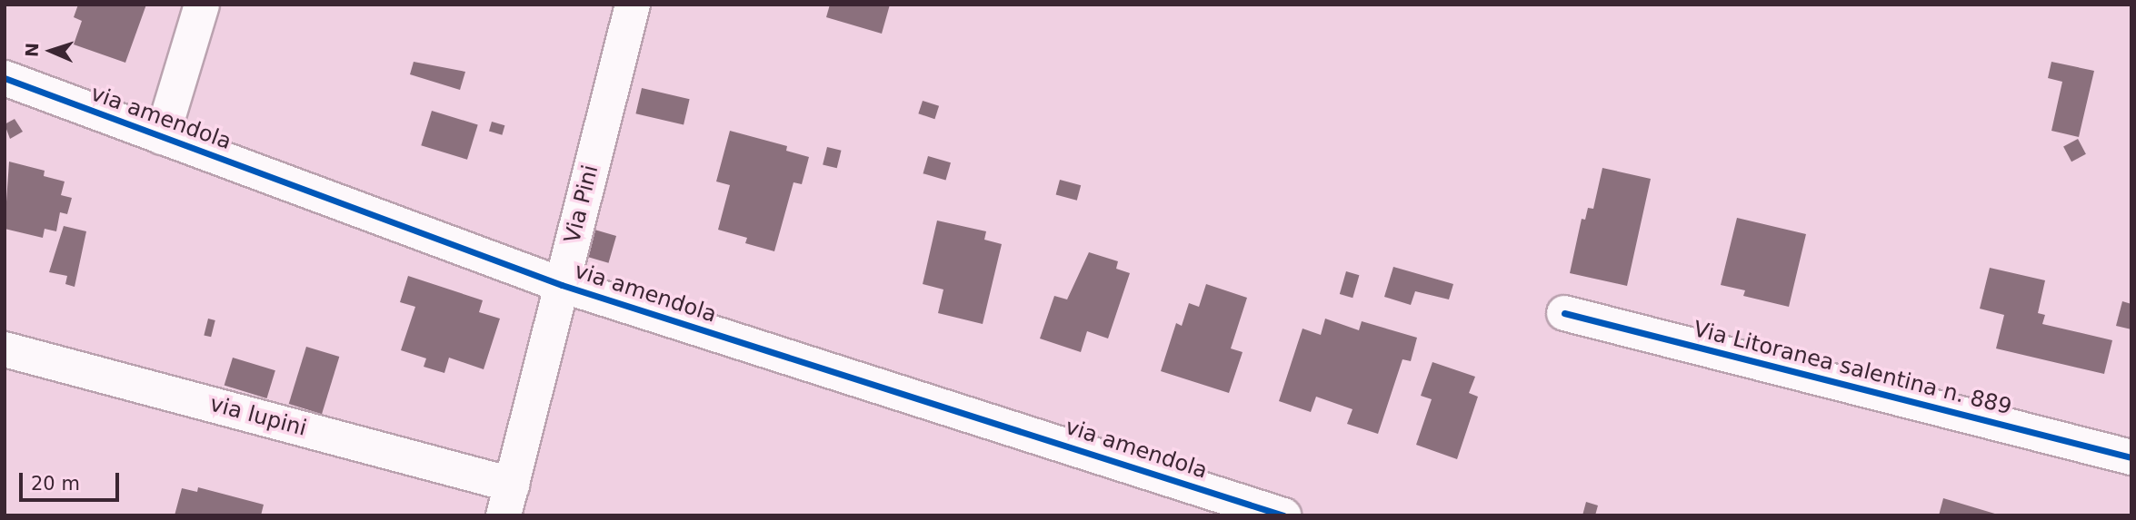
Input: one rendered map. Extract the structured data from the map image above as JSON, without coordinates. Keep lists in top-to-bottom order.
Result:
{
  "streets": {
    "street": [
      "via amendola",
      "Via Pini",
      "Via Litoranea salentina n. 889",
      "via lupini"
    ]
  },
  "crossings": [
    ["via amendola", "Via Pini"],
    ["Via Pini", "via lupini"]
  ],
  "scale_bar": "20 m",
  "north": "left"
}
